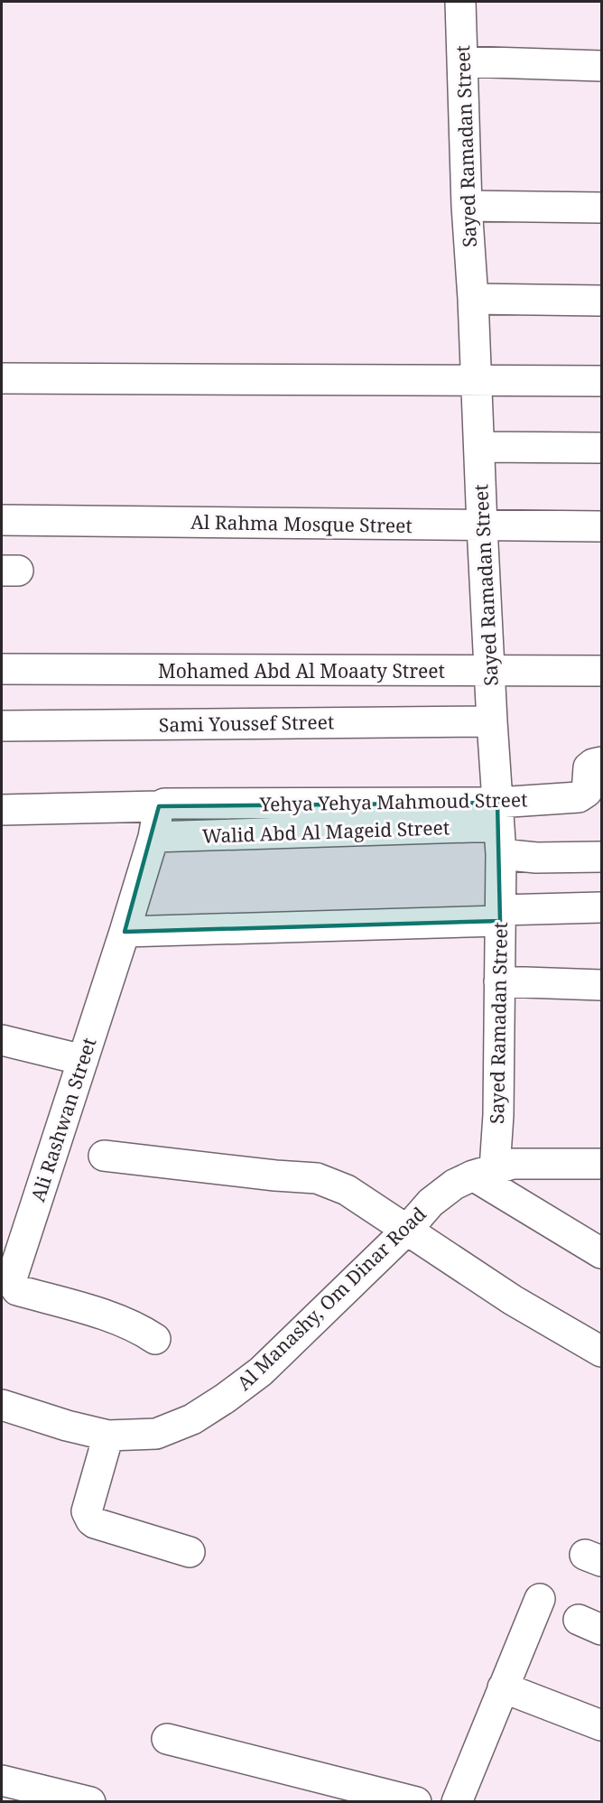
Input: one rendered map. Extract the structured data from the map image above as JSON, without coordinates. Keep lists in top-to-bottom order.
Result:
{
  "streets": {
    "street": [
      "Sayed Ramadan Street",
      "Al Rahma Mosque Street",
      "Mohamed Abd Al Moaaty Street",
      "Sami Youssef Street",
      "Yehya Yehya Mahmoud Street",
      "Walid Abd Al Mageid Street",
      "Ali Rashwan Street",
      "Al Manashy, Om Dinar Road"
    ]
  },
  "crossings": [
    ["Sayed Ramadan Street", "Al Rahma Mosque Street"],
    ["Sayed Ramadan Street", "Mohamed Abd Al Moaaty Street"],
    ["Sayed Ramadan Street", "Sami Youssef Street"],
    ["Sayed Ramadan Street", "Yehya Yehya Mahmoud Street"],
    ["Sayed Ramadan Street", "Walid Abd Al Mageid Street"],
    ["Sayed Ramadan Street", "Al Manashy, Om Dinar Road"],
    ["Yehya Yehya Mahmoud Street", "Walid Abd Al Mageid Street"],
    ["Yehya Yehya Mahmoud Street", "Ali Rashwan Street"],
    ["Walid Abd Al Mageid Street", "Ali Rashwan Street"]
  ]
}
